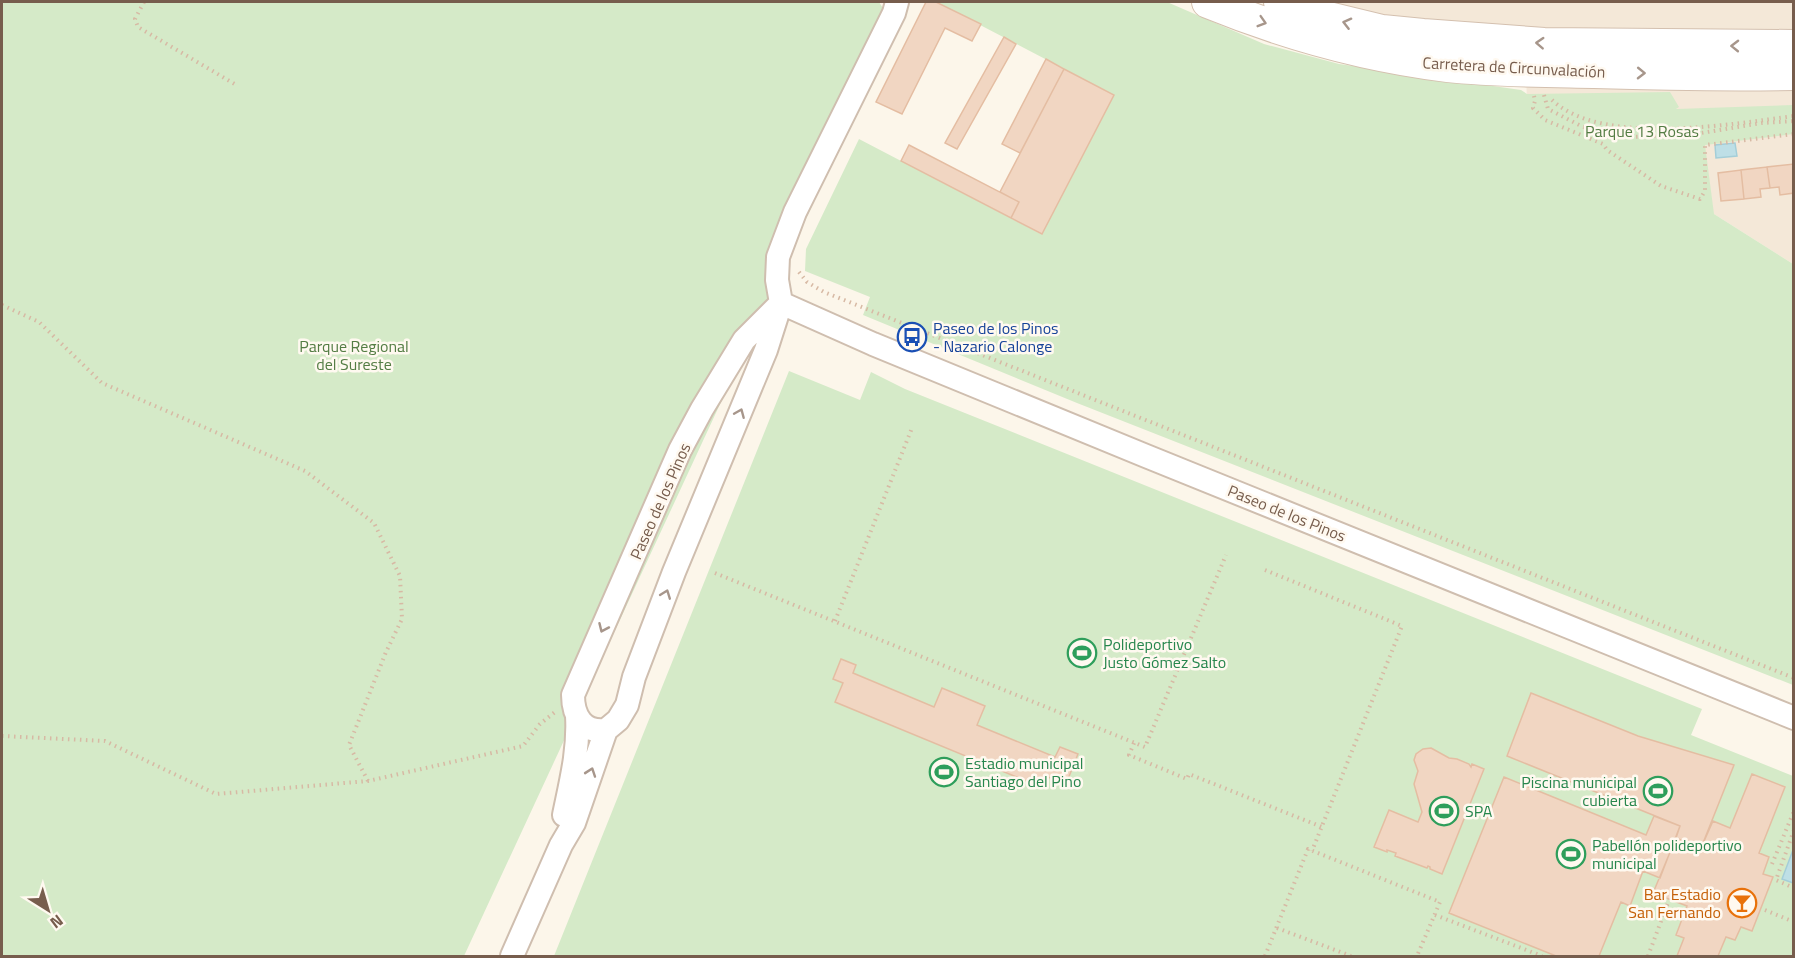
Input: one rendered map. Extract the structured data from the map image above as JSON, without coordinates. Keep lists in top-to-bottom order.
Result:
{
  "streets": {
    "main road": ["Carretera de Circunvalación"],
    "street": ["Paseo de los Pinos"]
  },
  "parks": ["Parque 13 Rosas", "Parque Regional del Sureste"],
  "places": {
    "bus stop": ["Paseo de los Pinos - Nazario Calonge"],
    "sports": [
      "Polideportivo Justo Gómez Salto",
      "Estadio municipal Santiago del Pino",
      "Piscina municipal cubierta",
      "SPA",
      "Pabellón polideportivo municipal"
    ],
    "bar": ["Bar Estadio San Fernando"]
  },
  "north": "bottom right"
}
